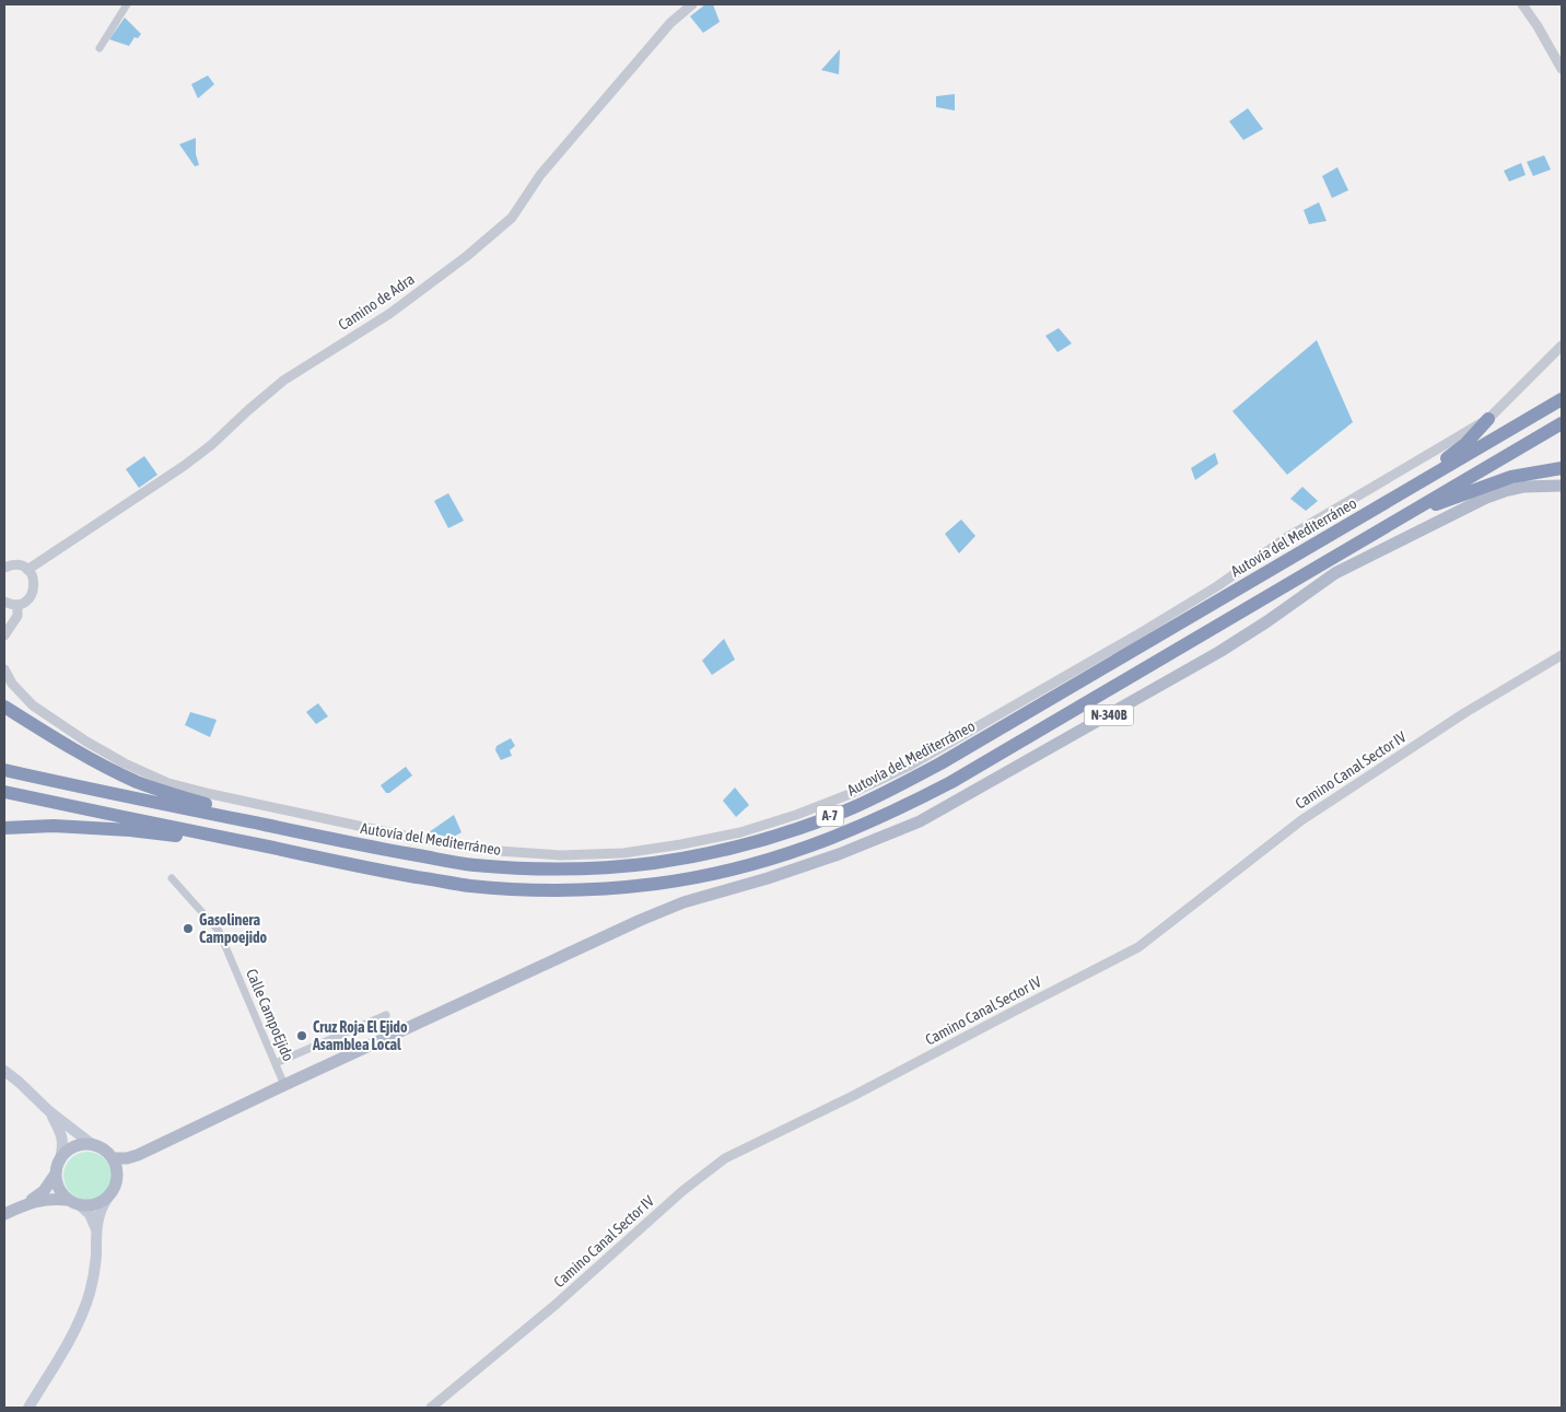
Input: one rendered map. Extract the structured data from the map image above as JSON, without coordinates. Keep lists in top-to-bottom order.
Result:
{
  "streets": {
    "highway": ["Autovía del Mediterráneo", "A-7"],
    "main road": ["N-340B"],
    "street": ["Camino de Adra", "Camino Canal Sector IV", "Calle CampoEjido"]
  },
  "crossings": [
    ["N-340B", "Calle CampoEjido"]
  ],
  "places": ["Gasolinera Campoejido", "Cruz Roja El Ejido Asamblea Local"]
}
